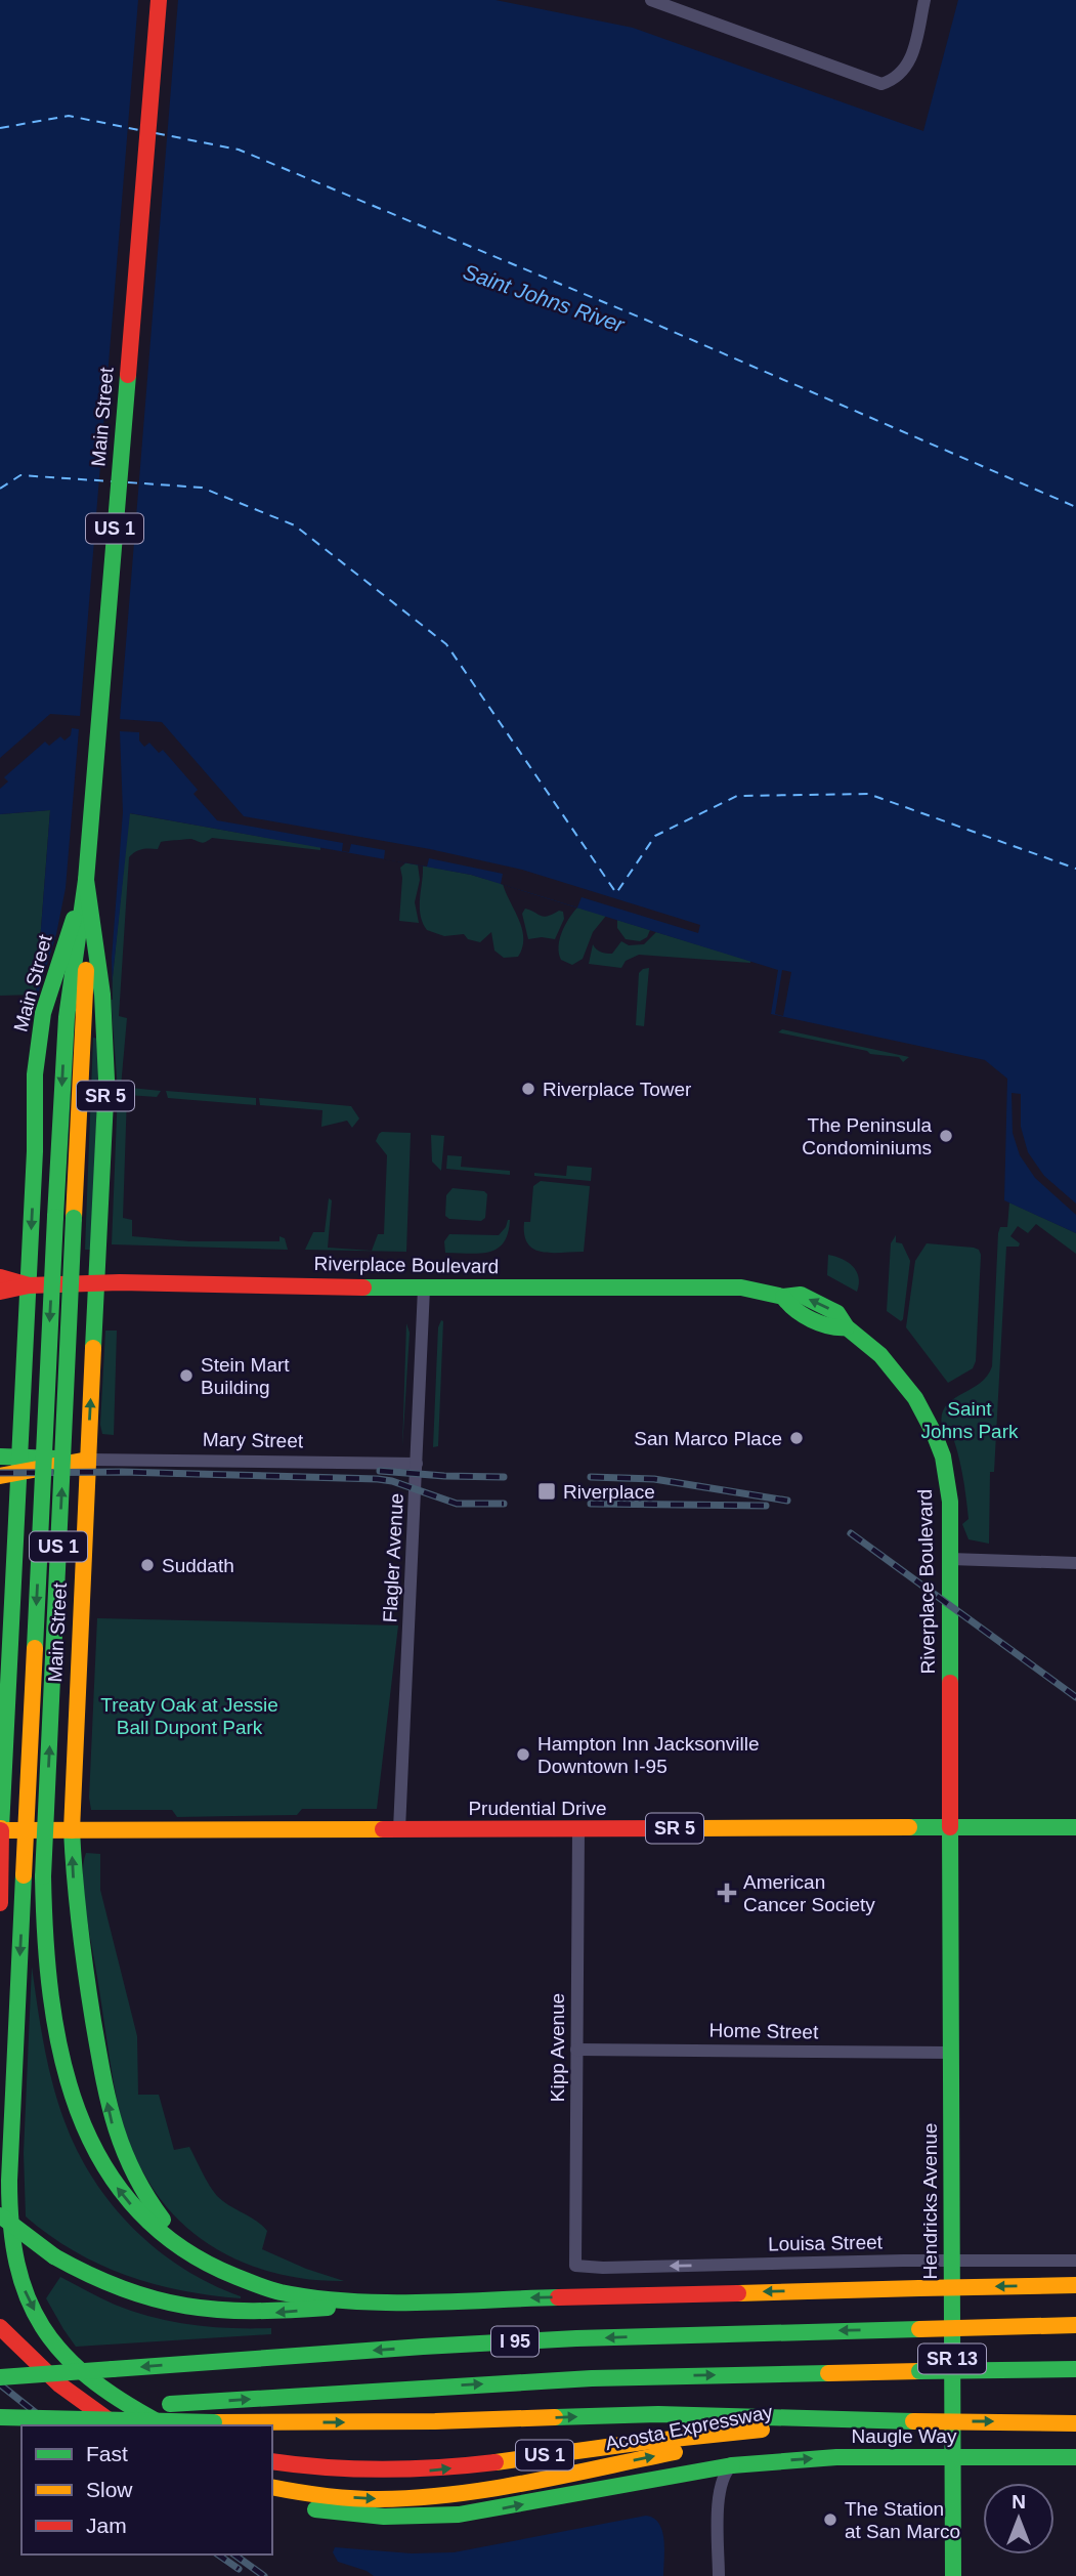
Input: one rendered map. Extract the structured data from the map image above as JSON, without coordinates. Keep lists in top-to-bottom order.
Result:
{
  "streets": {
    "main road": [
      "Main Street",
      "US 1",
      "SR 5",
      "Riverplace Boulevard",
      "Mary Street",
      "Prudential Drive",
      "Hendricks Avenue",
      "I 95",
      "SR 13",
      "Acosta Expressway",
      "Naugle Way"
    ],
    "street": [
      "Flagler Avenue",
      "Home Street",
      "Kipp Avenue",
      "Louisa Street"
    ]
  },
  "crossings": [
    ["Main Street", "US 1"],
    ["Main Street", "Riverplace Boulevard"],
    ["Main Street", "Mary Street"],
    ["Main Street", "Prudential Drive"],
    ["US 1", "Acosta Expressway"],
    ["Riverplace Boulevard", "Flagler Avenue"],
    ["Riverplace Boulevard", "Prudential Drive"],
    ["Riverplace Boulevard", "Hendricks Avenue"],
    ["Mary Street", "Flagler Avenue"],
    ["Flagler Avenue", "Prudential Drive"],
    ["Prudential Drive", "Kipp Avenue"],
    ["Prudential Drive", "Hendricks Avenue"],
    ["Home Street", "Kipp Avenue"],
    ["Home Street", "Hendricks Avenue"],
    ["Kipp Avenue", "Louisa Street"],
    ["Hendricks Avenue", "Louisa Street"],
    ["Hendricks Avenue", "Naugle Way"]
  ],
  "one_way": ["Louisa Street"],
  "water": ["Saint Johns River"],
  "parks": ["Saint Johns Park", "Treaty Oak at Jessie Ball Dupont Park"],
  "places": {
    "other": [
      "Riverplace Tower",
      "The Peninsula Condominiums",
      "Stein Mart Building",
      "San Marco Place",
      "Suddath",
      "Hampton Inn Jacksonville Downtown I-95",
      "The Station at San Marco"
    ],
    "transit": ["Riverplace"],
    "health": ["American Cancer Society"]
  },
  "legend": ["Fast", "Slow", "Jam"],
  "north": "top"
}
